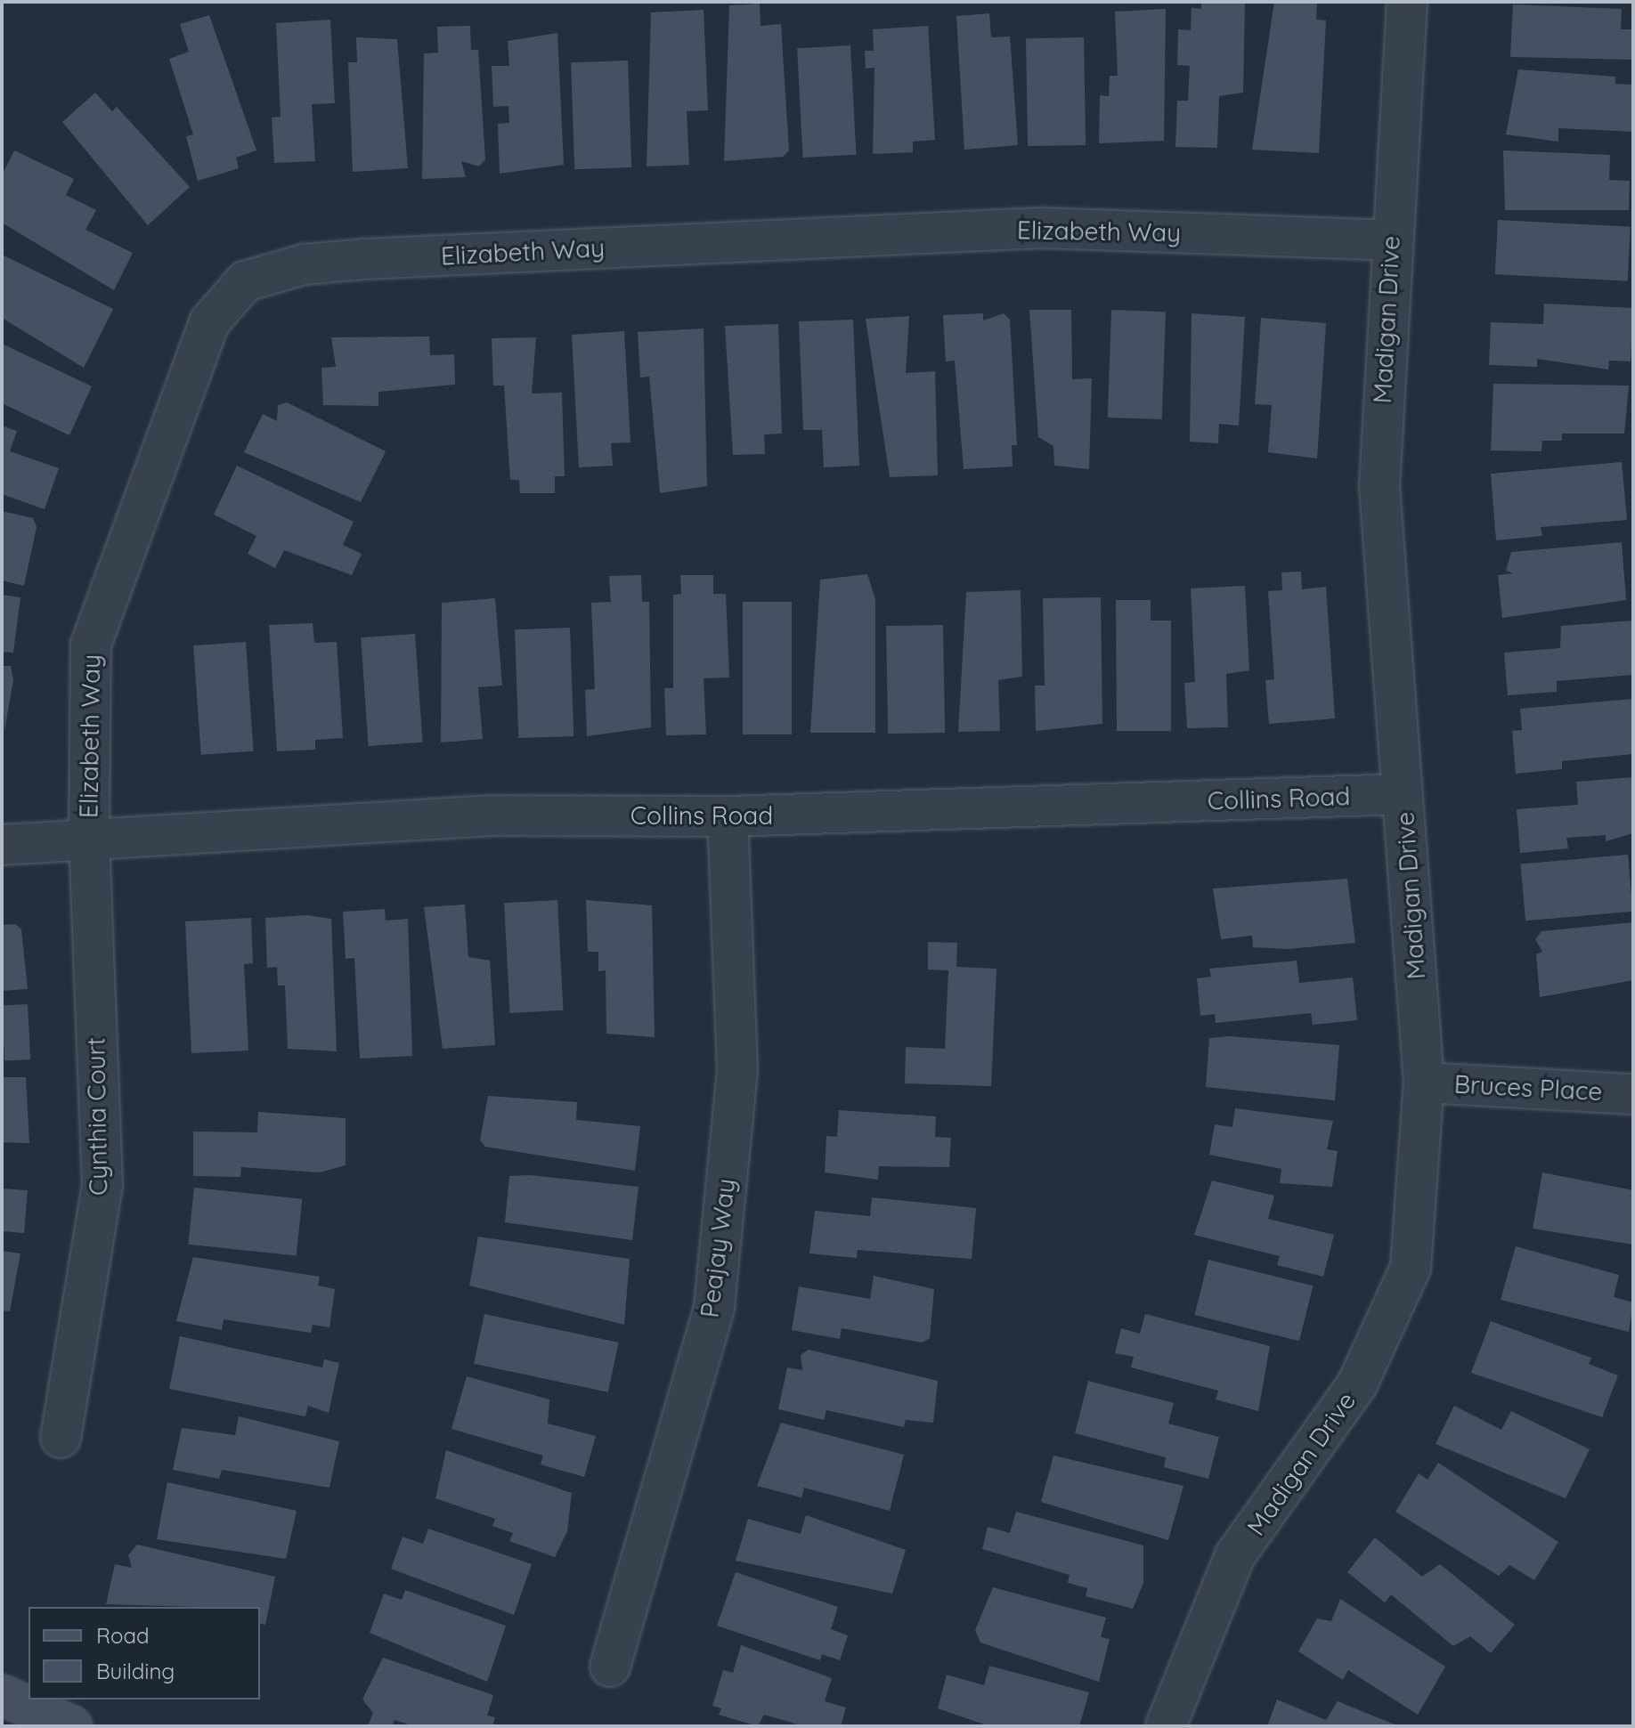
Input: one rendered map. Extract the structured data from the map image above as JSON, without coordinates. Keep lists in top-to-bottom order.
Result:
{
  "streets": {
    "street": [
      "Elizabeth Way",
      "Madigan Drive",
      "Collins Road",
      "Bruces Place",
      "Cynthia Court",
      "Peajay Way"
    ]
  },
  "crossings": [
    ["Elizabeth Way", "Madigan Drive"],
    ["Elizabeth Way", "Collins Road"],
    ["Elizabeth Way", "Cynthia Court"],
    ["Madigan Drive", "Collins Road"],
    ["Madigan Drive", "Bruces Place"],
    ["Collins Road", "Cynthia Court"],
    ["Collins Road", "Peajay Way"]
  ],
  "legend": ["Road", "Building"]
}
